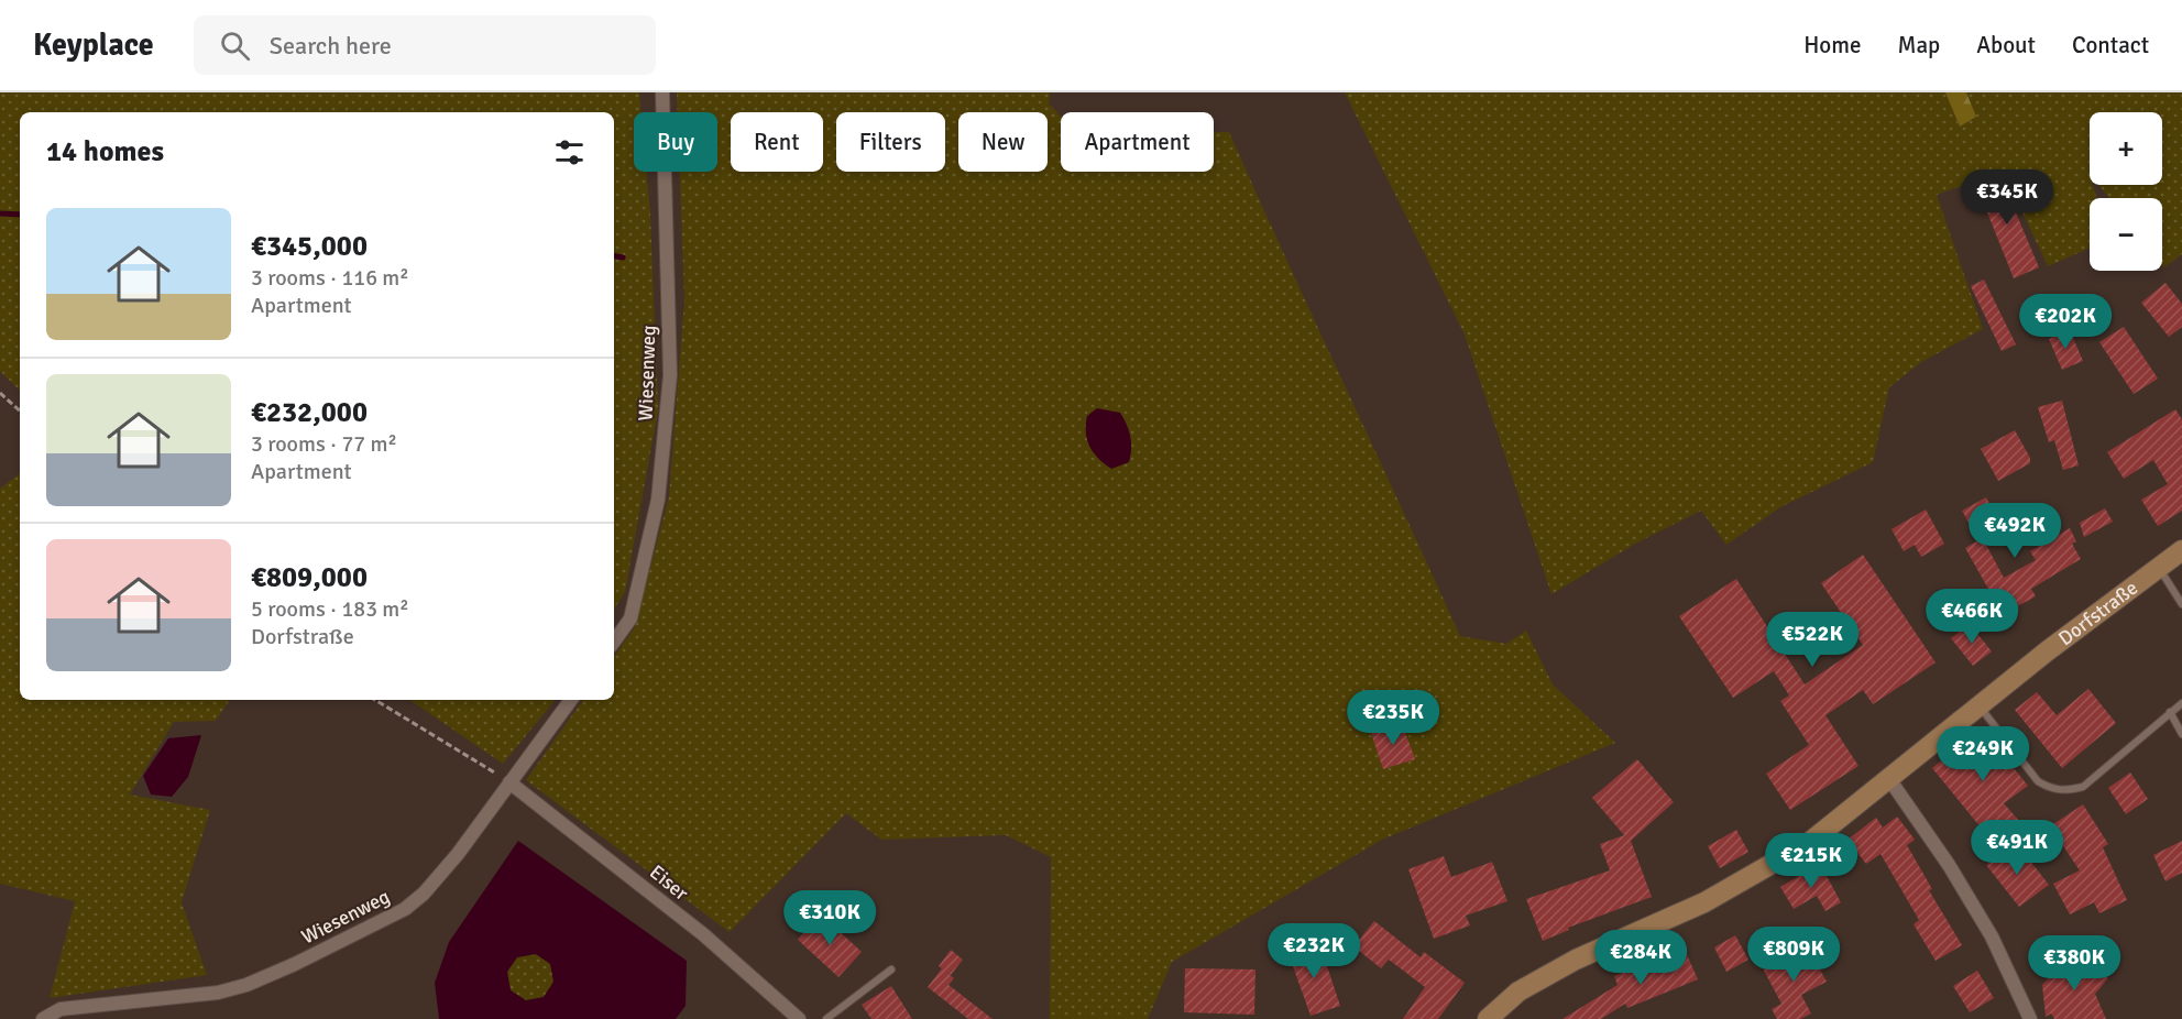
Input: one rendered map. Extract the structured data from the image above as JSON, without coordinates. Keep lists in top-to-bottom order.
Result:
{
  "streets": {
    "main road": ["Dorfstraße"],
    "street": ["Wiesenweg", "Eiser"]
  },
  "crossings": [
    ["Wiesenweg", "Eiser"]
  ],
  "page": {
    "header": "Keyplace",
    "search": "Search here",
    "nav": [
      "Home",
      "Map",
      "About",
      "Contact"
    ],
    "map_buttons": ["+", "−"],
    "chip": [
      "Buy",
      "Rent",
      "Filters",
      "New",
      "Apartment"
    ],
    "heading": "14 homes",
    "price": [
      "€345K",
      "€202K",
      "€492K",
      "€466K",
      "€522K",
      "€235K",
      "€249K",
      "€491K",
      "€215K",
      "€310K",
      "€232K",
      "€809K",
      "€284K",
      "€380K"
    ],
    "list": [
      {
        "name": "€345,000",
        "note": "3 rooms · 116 m² · Apartment"
      },
      {
        "name": "€232,000",
        "note": "3 rooms · 77 m² · Apartment"
      },
      {
        "name": "€809,000",
        "note": "5 rooms · 183 m² · Dorfstraße"
      }
    ]
  }
}
